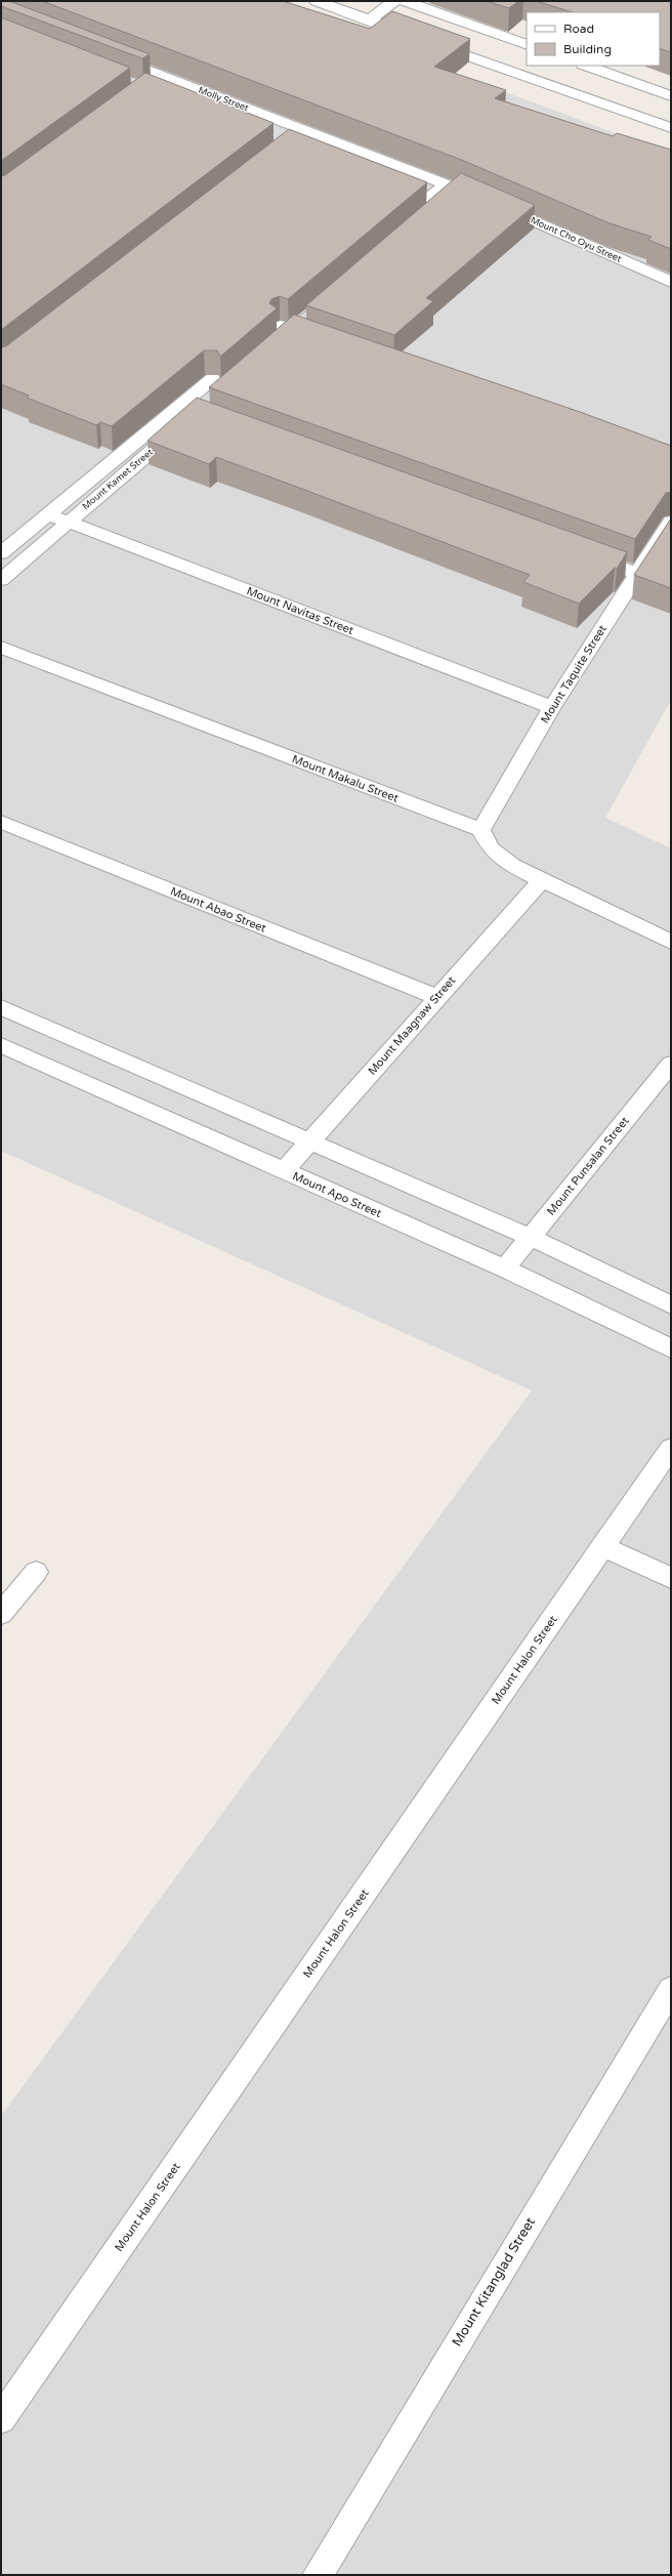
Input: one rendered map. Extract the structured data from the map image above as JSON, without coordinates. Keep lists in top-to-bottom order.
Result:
{
  "streets": {
    "street": [
      "Molly Street",
      "Mount Cho Oyu Street",
      "Mount Kamet Street",
      "Mount Navitas Street",
      "Mount Taquite Street",
      "Mount Makalu Street",
      "Mount Abao Street",
      "Mount Maagnaw Street",
      "Mount Punsalan Street",
      "Mount Apo Street",
      "Mount Halon Street",
      "Mount Kitanglad Street"
    ]
  },
  "crossings": [
    ["Molly Street", "Mount Cho Oyu Street"],
    ["Mount Kamet Street", "Mount Navitas Street"],
    ["Mount Navitas Street", "Mount Taquite Street"],
    ["Mount Taquite Street", "Mount Makalu Street"],
    ["Mount Abao Street", "Mount Maagnaw Street"],
    ["Mount Maagnaw Street", "Mount Apo Street"],
    ["Mount Punsalan Street", "Mount Apo Street"]
  ],
  "legend": ["Road", "Building"]
}
